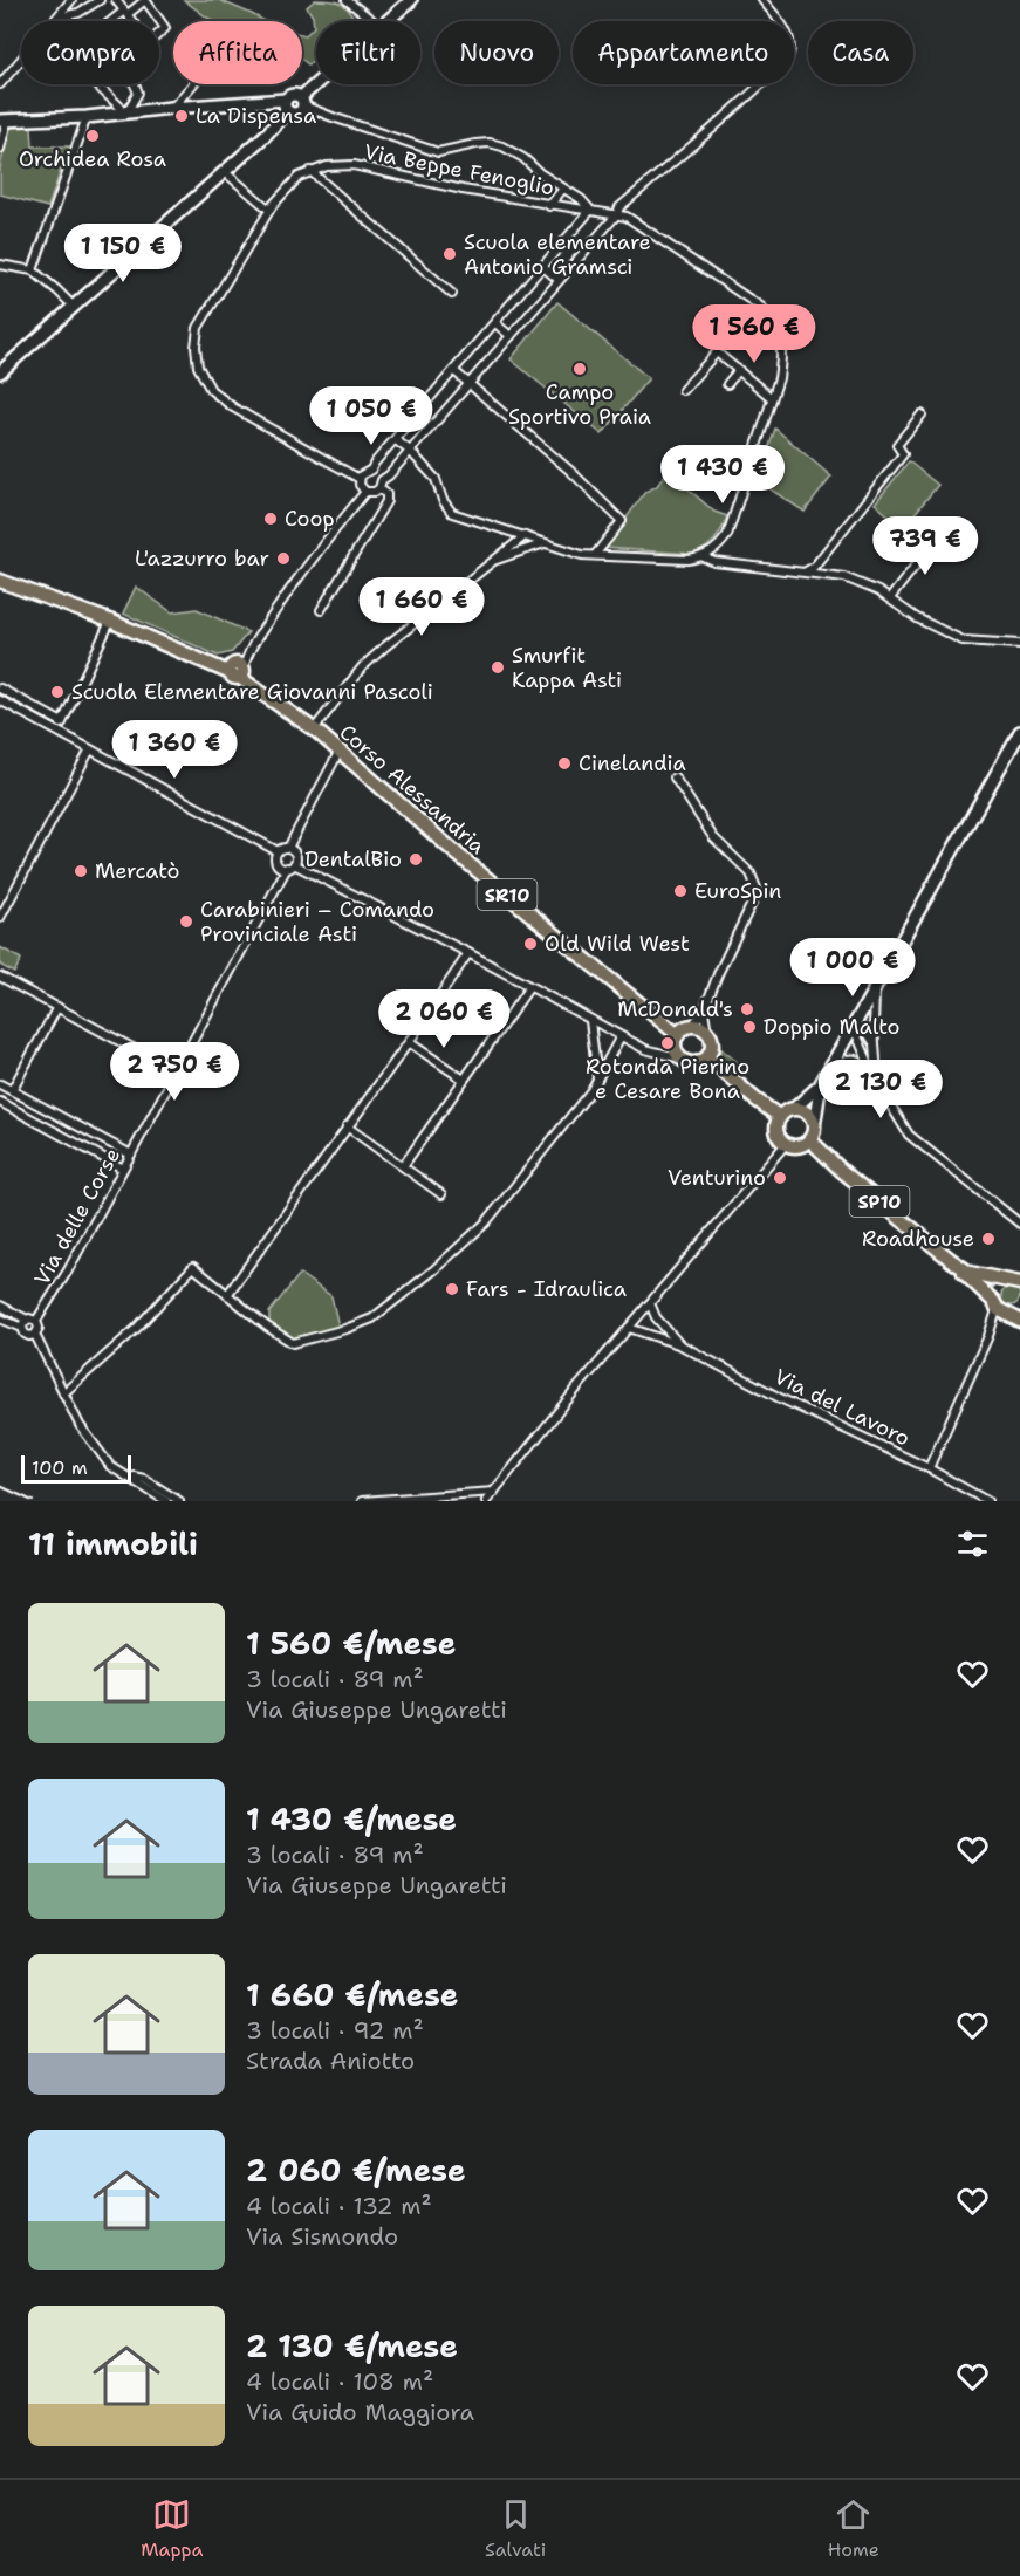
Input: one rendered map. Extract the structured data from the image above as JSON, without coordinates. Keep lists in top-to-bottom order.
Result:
{
  "streets": {
    "main road": ["Corso Alessandria", "SR10", "SP10"],
    "street": ["Via Beppe Fenoglio", "Via delle Corse", "Via del Lavoro"]
  },
  "places": [
    "La Dispensa",
    "Orchidea Rosa",
    "Scuola elementare Antonio Gramsci",
    "Campo Sportivo Praia",
    "Coop",
    "L'azzurro bar",
    "Smurfit Kappa Asti",
    "Scuola Elementare Giovanni Pascoli",
    "Cinelandia",
    "DentalBio",
    "Mercatò",
    "EuroSpin",
    "Carabinieri – Comando Provinciale Asti",
    "Old Wild West",
    "McDonald's",
    "Doppio Malto",
    "Rotonda Pierino e Cesare Bona",
    "Venturino",
    "Roadhouse",
    "Fars - Idraulica"
  ],
  "scale_bar": "100 m",
  "page": {
    "chip": [
      "Compra",
      "Affitta",
      "Filtri",
      "Nuovo",
      "Appartamento",
      "Casa"
    ],
    "price": [
      "1 150 €",
      "1 560 €",
      "1 050 €",
      "1 430 €",
      "739 €",
      "1 660 €",
      "1 360 €",
      "1 000 €",
      "2 060 €",
      "2 750 €",
      "2 130 €"
    ],
    "scale": "100 m",
    "heading": "11 immobili",
    "list": [
      {
        "name": "1 560 €/mese",
        "note": "3 locali · 89 m² · Via Giuseppe Ungaretti"
      },
      {
        "name": "1 430 €/mese",
        "note": "3 locali · 89 m² · Via Giuseppe Ungaretti"
      },
      {
        "name": "1 660 €/mese",
        "note": "3 locali · 92 m² · Strada Aniotto"
      },
      {
        "name": "2 060 €/mese",
        "note": "4 locali · 132 m² · Via Sismondo"
      },
      {
        "name": "2 130 €/mese",
        "note": "4 locali · 108 m² · Via Guido Maggiora"
      }
    ],
    "tabs": ["Mappa", "Salvati", "Home"]
  }
}
